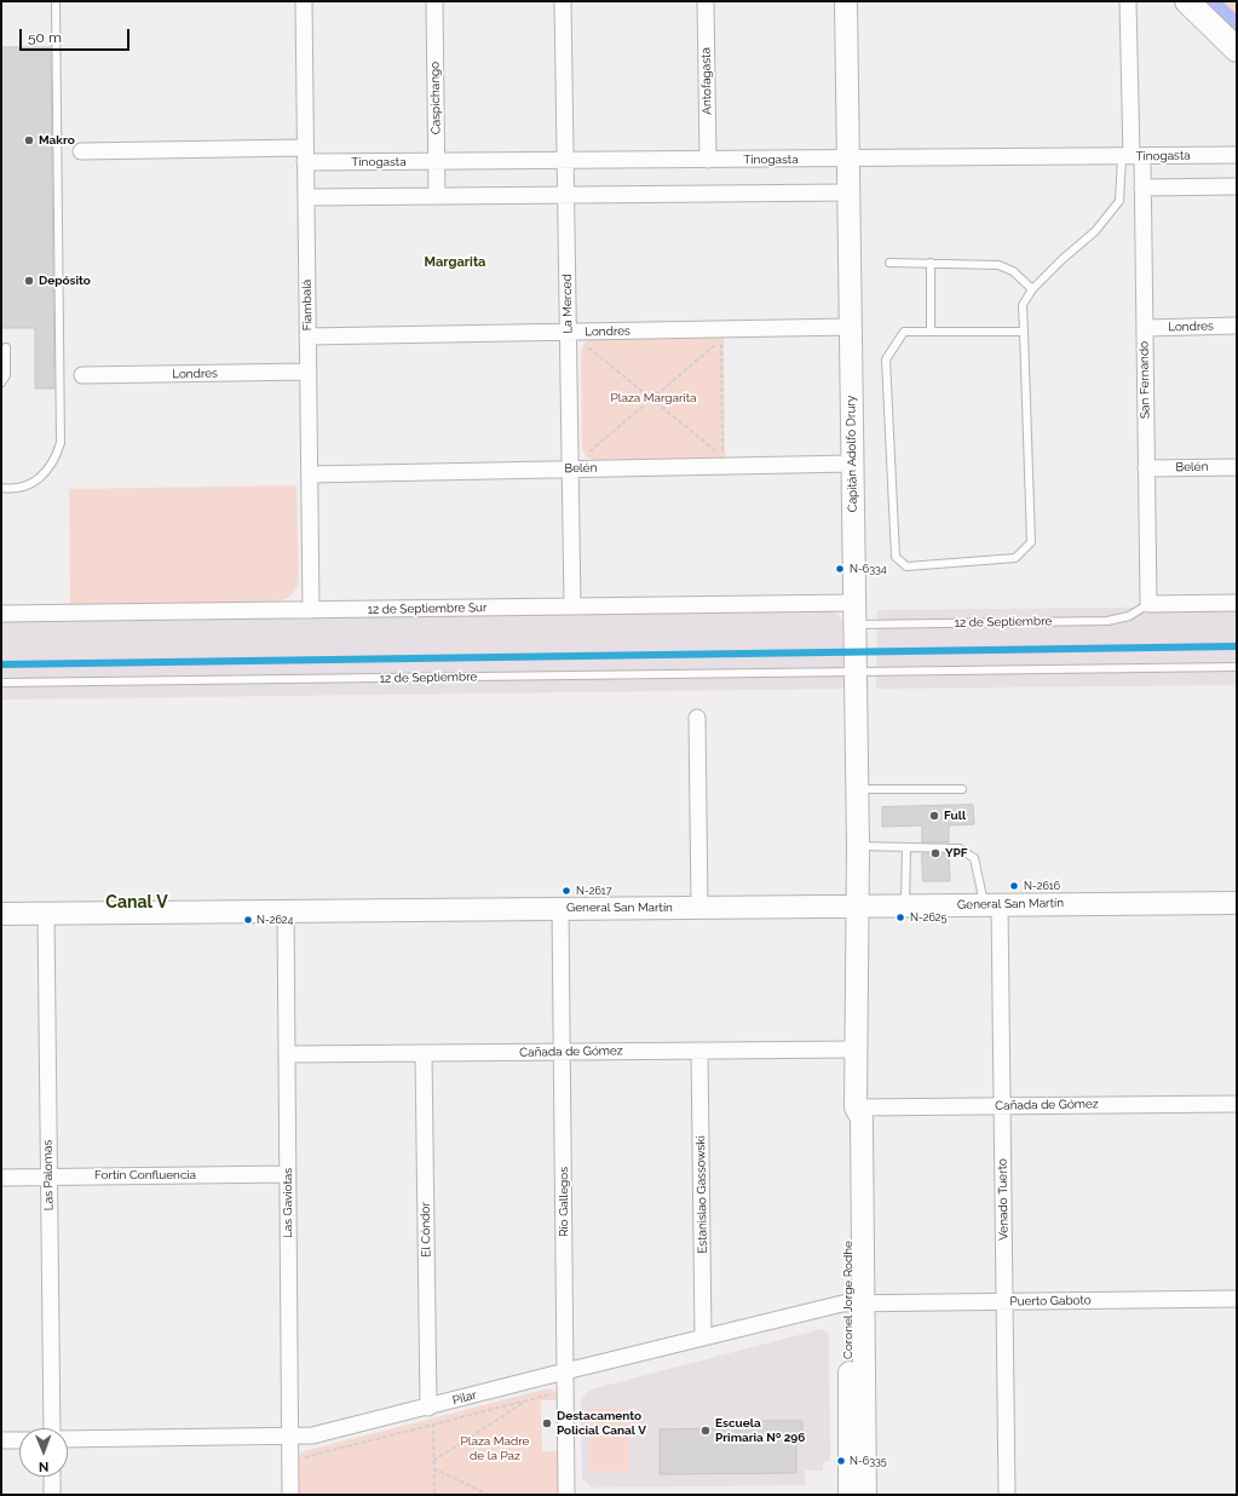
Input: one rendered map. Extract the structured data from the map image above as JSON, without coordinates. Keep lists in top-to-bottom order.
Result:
{
  "streets": {
    "main road": ["Capitán Adolfo Drury", "General San Martín", "Coronel Jorge Rodhe"],
    "street": [
      "Antofagasta",
      "Caspichango",
      "Tinogasta",
      "La Merced",
      "Fiambalá",
      "Londres",
      "San Fernando",
      "Belén",
      "12 de Septiembre Sur",
      "Cañada de Gómez",
      "Las Palomas",
      "Fortín Confluencia",
      "Estanislao Gassowski",
      "Venado Tuerto",
      "Río Gallegos",
      "Las Gaviotas",
      "El Cóndor",
      "Puerto Gaboto",
      "Pilar"
    ],
    "lane": ["12 de Septiembre"]
  },
  "crossings": [
    ["Antofagasta", "Tinogasta"],
    ["Caspichango", "Tinogasta"],
    ["Tinogasta", "La Merced"],
    ["Tinogasta", "Fiambalá"],
    ["Tinogasta", "San Fernando"],
    ["Tinogasta", "Capitán Adolfo Drury"],
    ["La Merced", "Londres"],
    ["La Merced", "Belén"],
    ["La Merced", "12 de Septiembre Sur"],
    ["Fiambalá", "Londres"],
    ["Fiambalá", "Belén"],
    ["Fiambalá", "12 de Septiembre Sur"],
    ["Londres", "San Fernando"],
    ["Londres", "Capitán Adolfo Drury"],
    ["San Fernando", "Belén"],
    ["San Fernando", "12 de Septiembre"],
    ["Capitán Adolfo Drury", "Belén"],
    ["Capitán Adolfo Drury", "12 de Septiembre Sur"],
    ["Capitán Adolfo Drury", "12 de Septiembre"],
    ["Capitán Adolfo Drury", "General San Martín"],
    ["Capitán Adolfo Drury", "Coronel Jorge Rodhe"],
    ["General San Martín", "Las Palomas"],
    ["General San Martín", "Venado Tuerto"],
    ["General San Martín", "Río Gallegos"],
    ["General San Martín", "Las Gaviotas"],
    ["General San Martín", "Coronel Jorge Rodhe"],
    ["Cañada de Gómez", "Estanislao Gassowski"],
    ["Cañada de Gómez", "Venado Tuerto"],
    ["Cañada de Gómez", "Río Gallegos"],
    ["Cañada de Gómez", "Las Gaviotas"],
    ["Cañada de Gómez", "El Cóndor"],
    ["Cañada de Gómez", "Coronel Jorge Rodhe"],
    ["Las Palomas", "Fortín Confluencia"],
    ["Fortín Confluencia", "Las Gaviotas"],
    ["Estanislao Gassowski", "Pilar"],
    ["Venado Tuerto", "Puerto Gaboto"],
    ["Río Gallegos", "Pilar"],
    ["Las Gaviotas", "Pilar"],
    ["El Cóndor", "Pilar"],
    ["Coronel Jorge Rodhe", "Puerto Gaboto"],
    ["Coronel Jorge Rodhe", "Pilar"],
    ["Puerto Gaboto", "Pilar"]
  ],
  "districts": ["Margarita", "Canal V"],
  "parks": ["Plaza Margarita", "Plaza Madre de la Paz"],
  "places": [
    "Makro",
    "Depósito",
    "N-6334",
    "Full",
    "YPF",
    "N-2616",
    "N-2617",
    "N-2625",
    "N-2624",
    "Destacamento Policial Canal V",
    "Escuela Primaria Nº 296",
    "N-6335"
  ],
  "scale_bar": "50 m",
  "north": "bottom"
}
